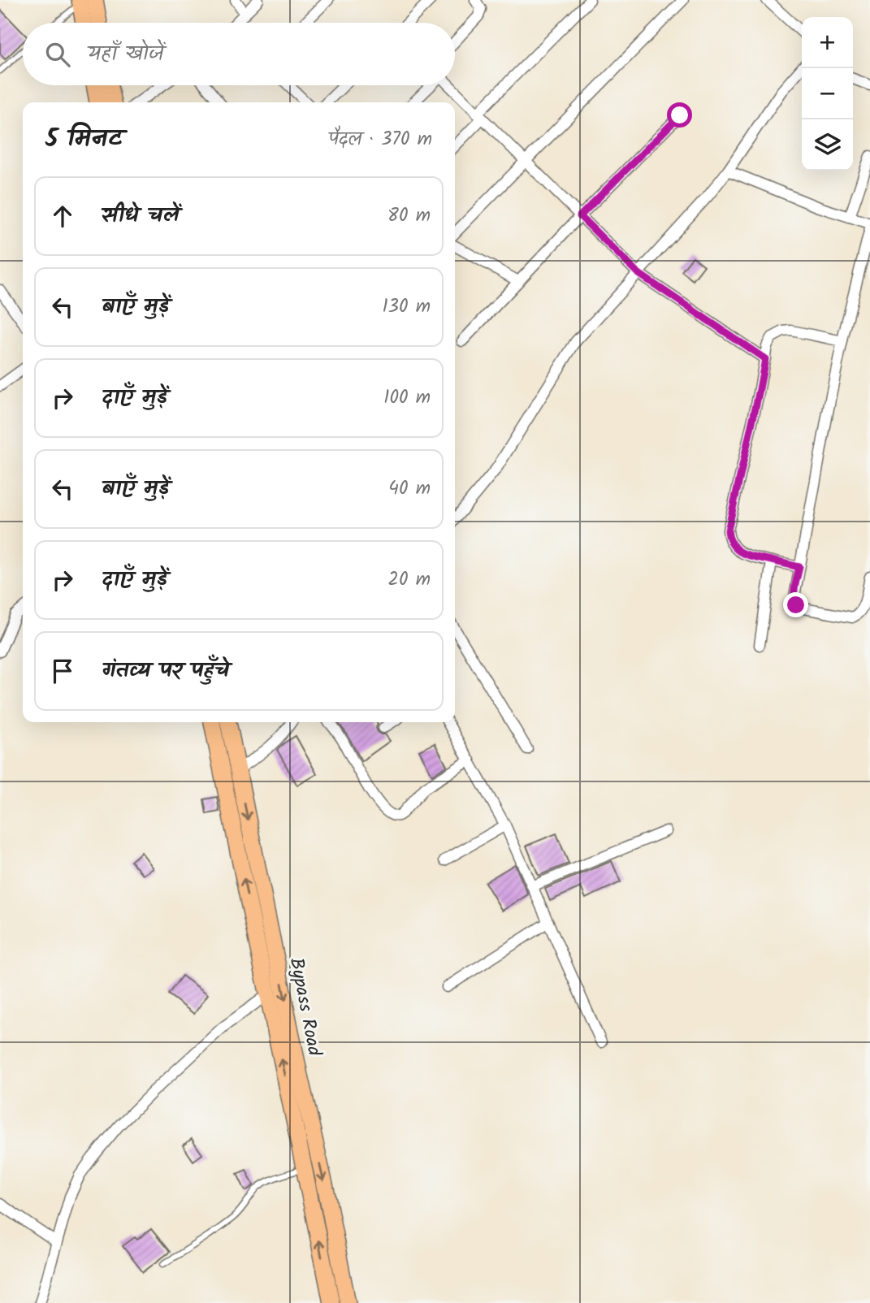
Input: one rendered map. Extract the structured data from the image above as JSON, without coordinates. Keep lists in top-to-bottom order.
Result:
{
  "streets": {
    "main road": ["Bypass Road"]
  },
  "page": {
    "map_buttons": ["+", "−"],
    "search": "यहाँ खोजें",
    "heading": ["5 मिनट", "पैदल · 370 m"],
    "list": [
      ["सीधे चलें", "80 m"],
      ["बाएँ मुड़ें", "130 m"],
      ["दाएँ मुड़ें", "100 m"],
      ["बाएँ मुड़ें", "40 m"],
      ["दाएँ मुड़ें", "20 m"],
      "गंतव्य पर पहुँचे"
    ]
  }
}
